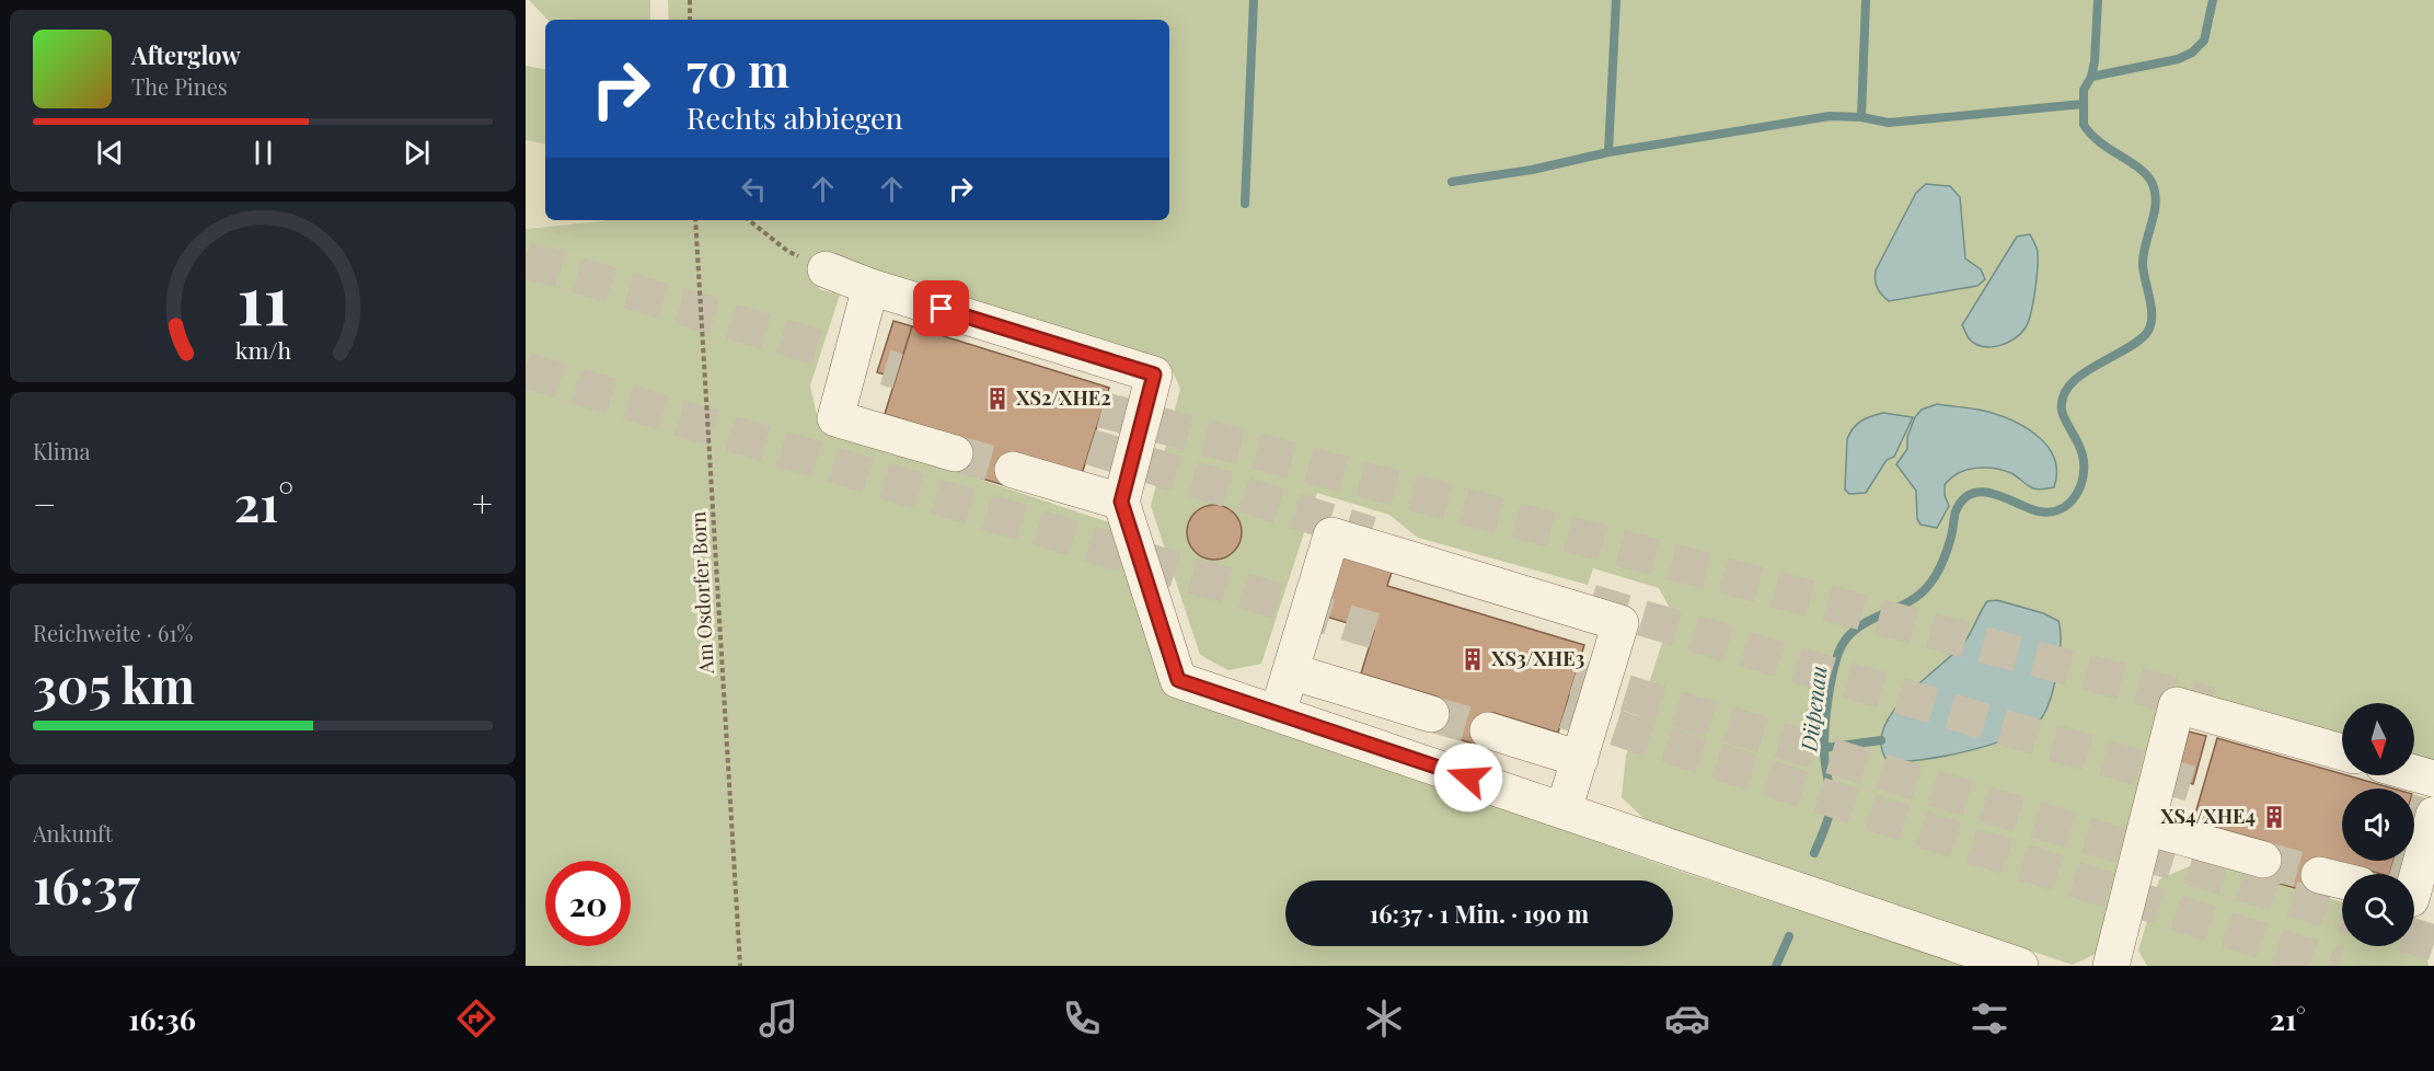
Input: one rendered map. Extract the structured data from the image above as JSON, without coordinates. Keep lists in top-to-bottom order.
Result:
{
  "streets": {
    "path": ["Am Osdorfer Born"]
  },
  "water": ["Düpenau"],
  "places": {
    "building": ["XS2/XHE2", "XS3/XHE3", "XS4/XHE4"]
  },
  "north": "bottom",
  "page": {
    "turn": ["70 m", "Rechts abbiegen"],
    "song": ["Afterglow", "The Pines"],
    "tile": [
      "Klima",
      ["Reichweite · 61%", "305 km"],
      ["Ankunft", "16:37"]
    ],
    "heat": ["−", "21°", "+"],
    "limit": "20",
    "trip": "16:37 · 1 Min. · 190 m",
    "tabs": ["16:36", "21°"],
    "gauge": ["11", "km/h"]
  }
}
